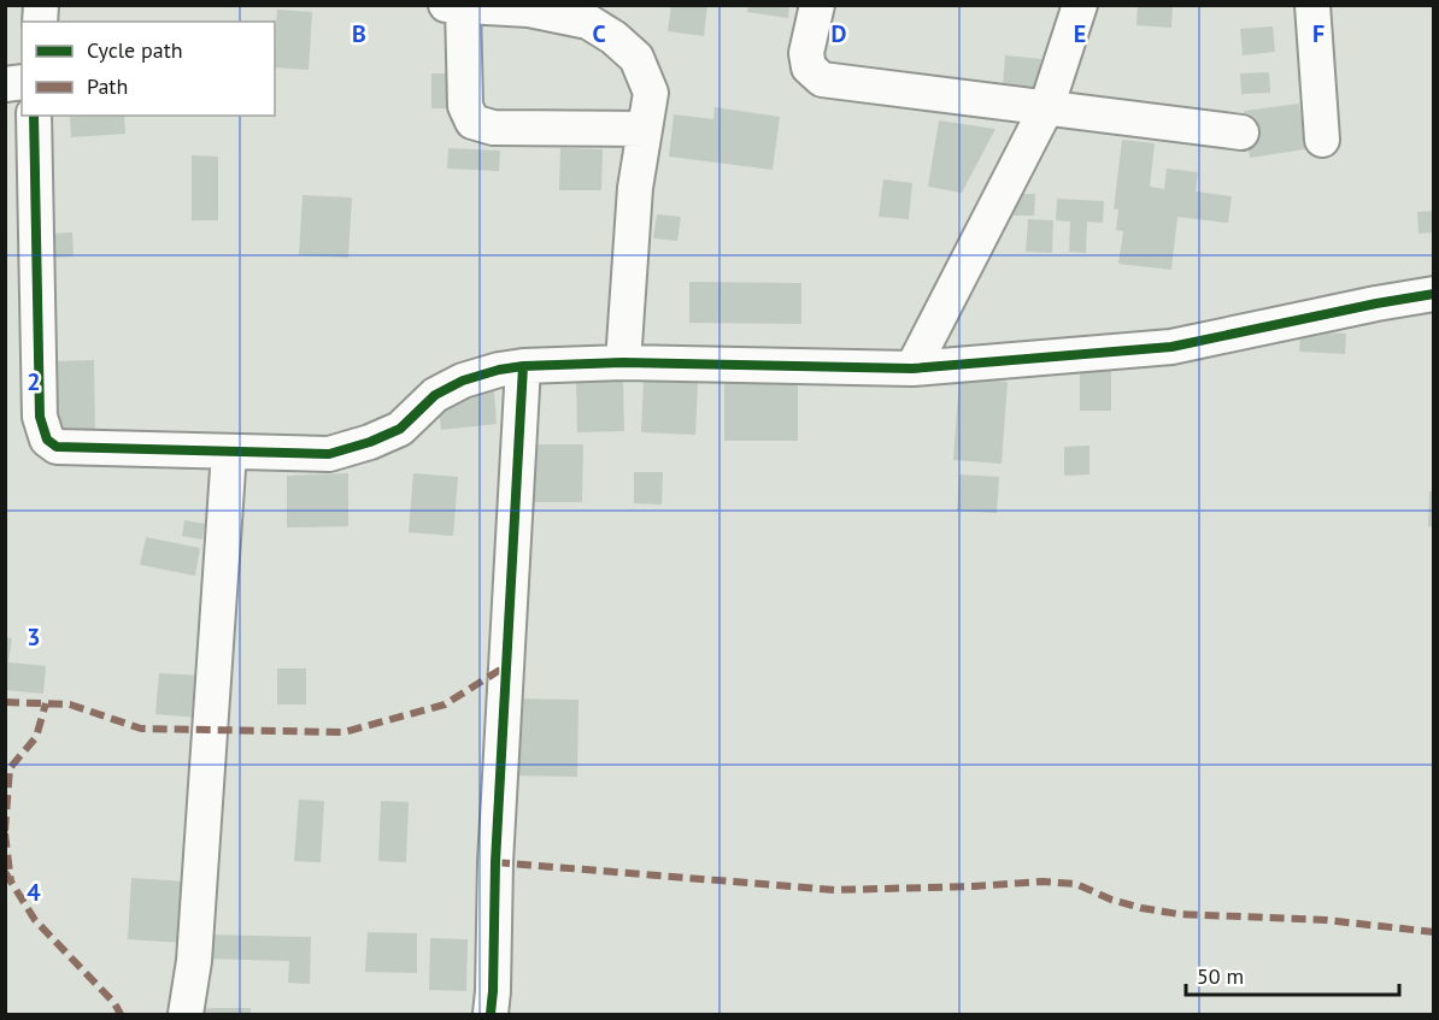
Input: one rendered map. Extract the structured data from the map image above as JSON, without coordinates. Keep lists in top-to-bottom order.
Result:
{
  "legend": ["Cycle path", "Path"],
  "scale_bar": "50 m",
  "grid": {
    "columns": [
      "B",
      "C",
      "D",
      "E",
      "F"
    ],
    "rows": ["2", "3", "4"]
  }
}
